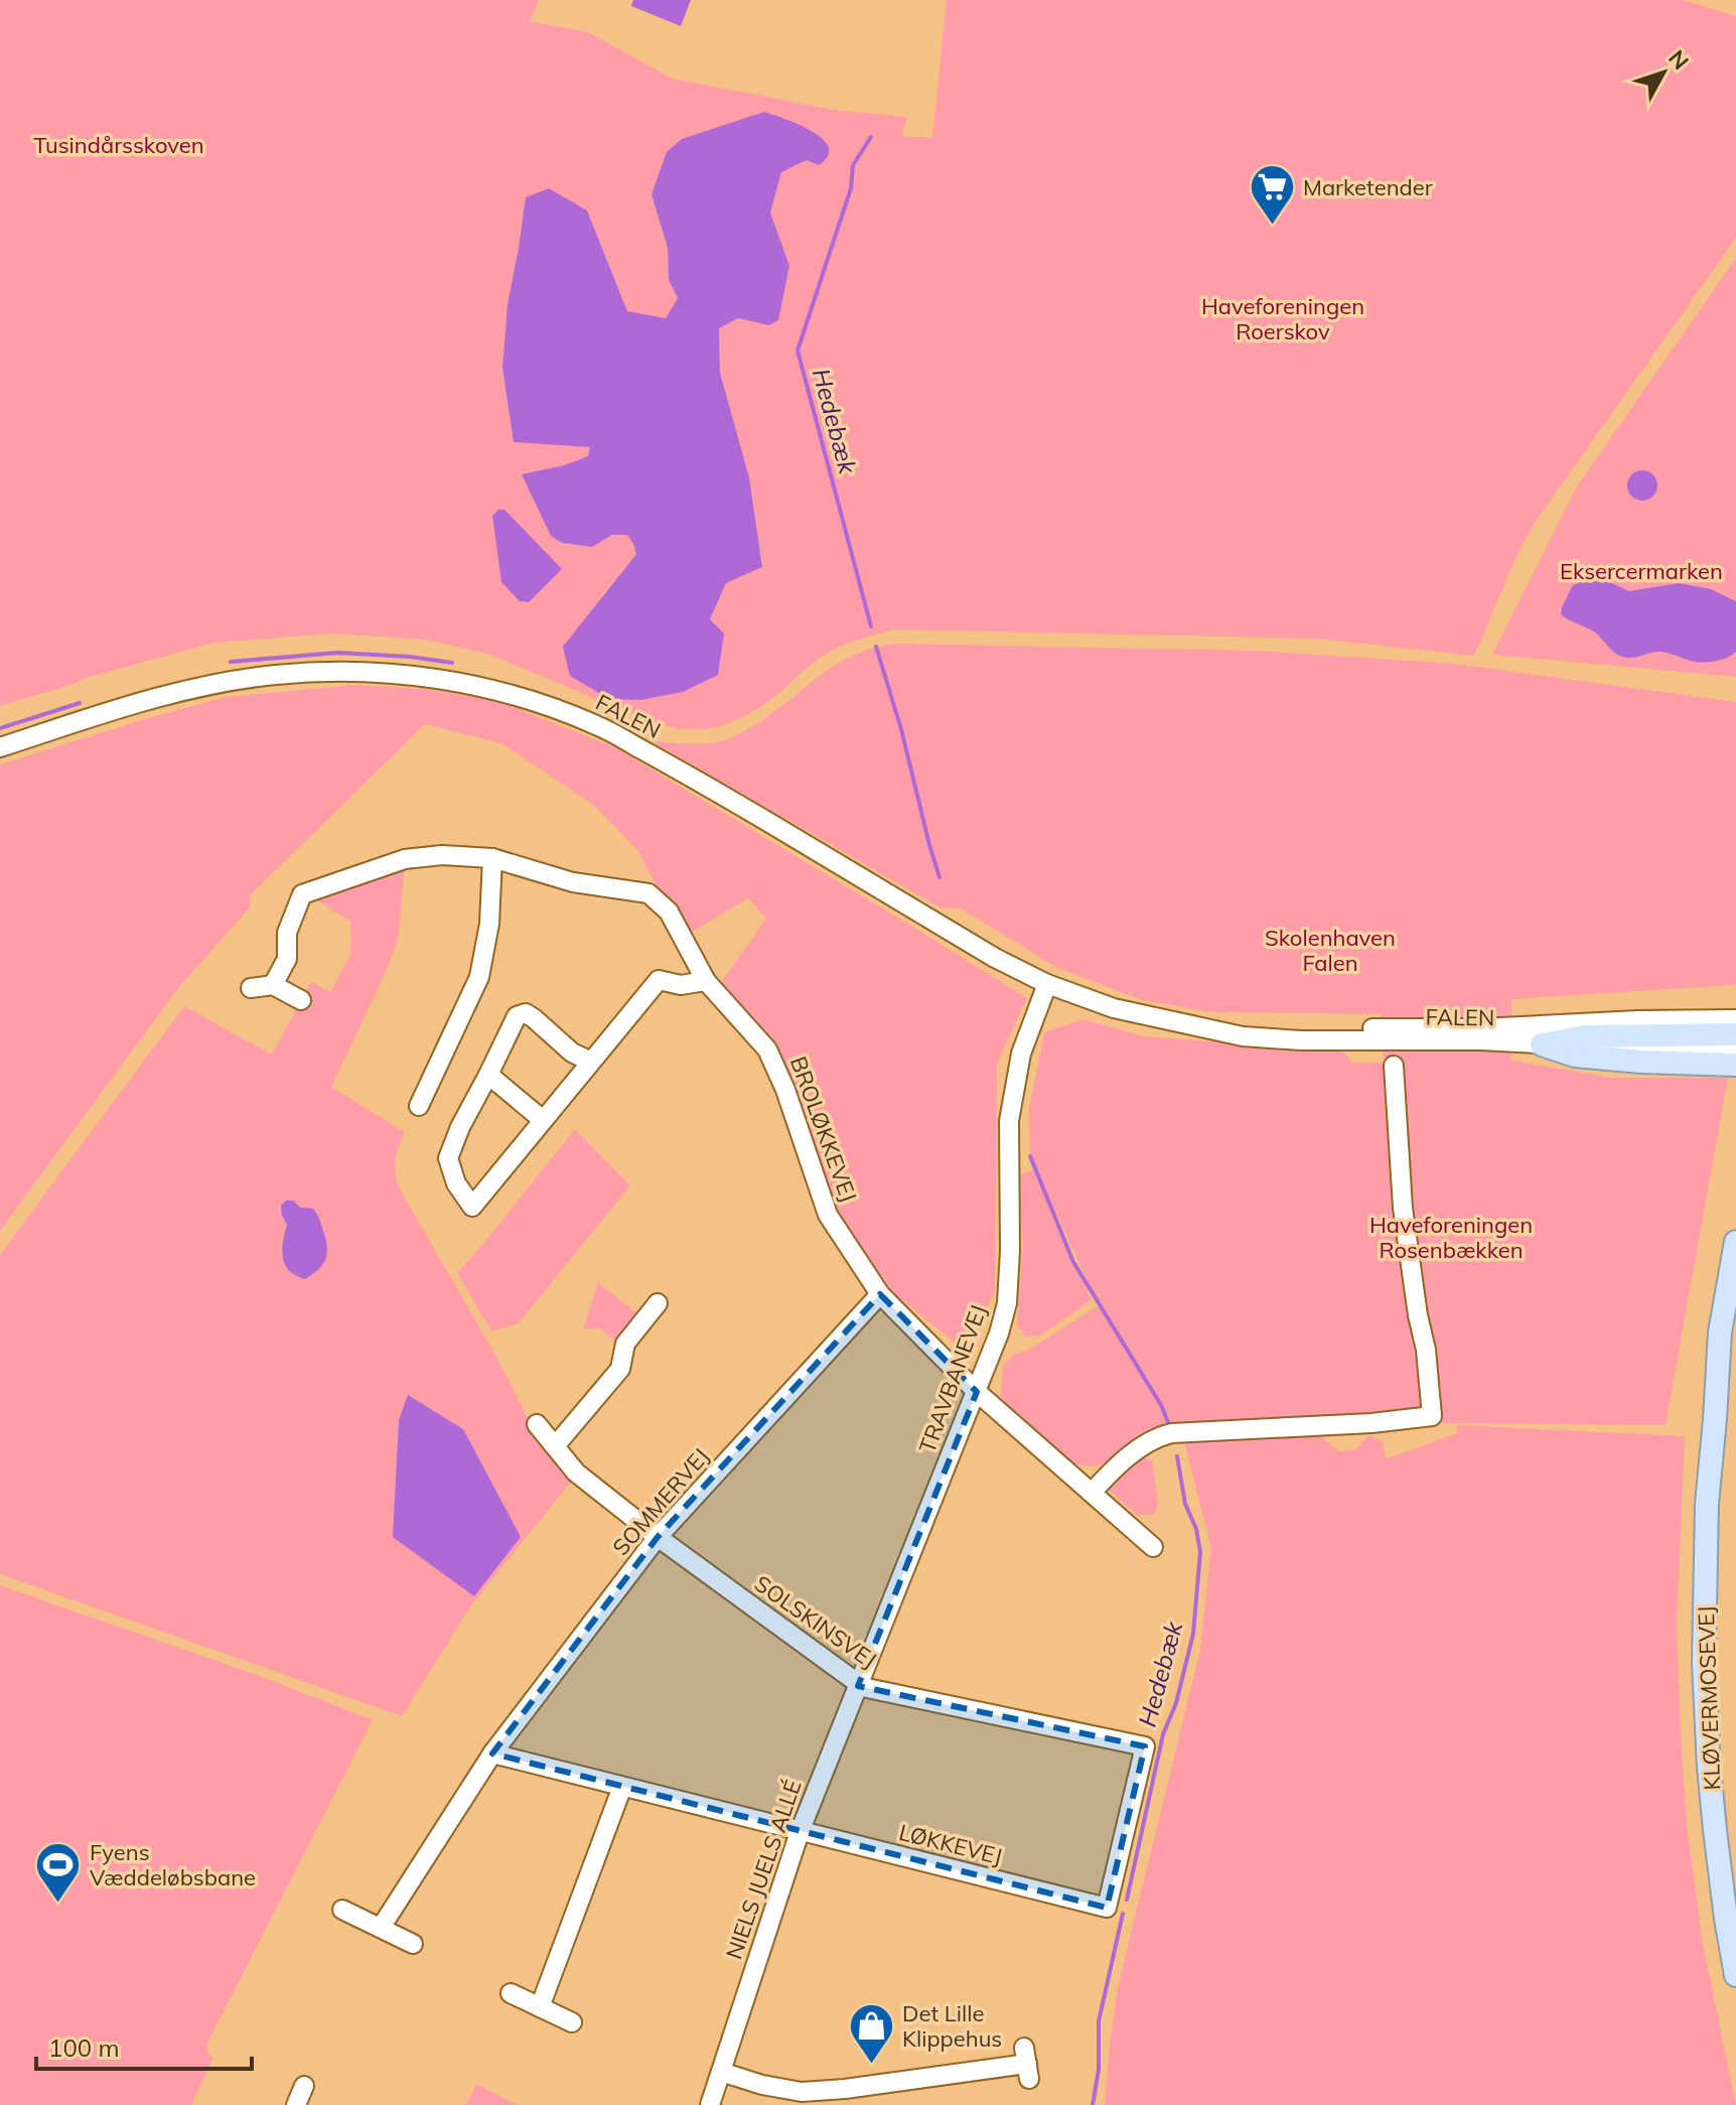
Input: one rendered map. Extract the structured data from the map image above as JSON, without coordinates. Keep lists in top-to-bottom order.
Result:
{
  "streets": {
    "main road": ["KLØVERMOSEVEJ"],
    "street": [
      "FALEN",
      "BROLØKKEVEJ",
      "TRAVBANEVEJ",
      "SOMMERVEJ",
      "SOLSKINSVEJ",
      "LØKKEVEJ",
      "NIELS JUELS ALLÉ"
    ]
  },
  "crossings": [
    ["FALEN", "TRAVBANEVEJ"],
    ["BROLØKKEVEJ", "TRAVBANEVEJ"],
    ["BROLØKKEVEJ", "SOMMERVEJ"],
    ["TRAVBANEVEJ", "SOLSKINSVEJ"],
    ["TRAVBANEVEJ", "NIELS JUELS ALLÉ"],
    ["SOMMERVEJ", "SOLSKINSVEJ"],
    ["SOMMERVEJ", "LØKKEVEJ"],
    ["SOLSKINSVEJ", "LØKKEVEJ"],
    ["SOLSKINSVEJ", "NIELS JUELS ALLÉ"],
    ["LØKKEVEJ", "NIELS JUELS ALLÉ"]
  ],
  "water": ["Hedebæk"],
  "parks": [
    "Tusindårsskoven",
    "Haveforeningen Roerskov",
    "Eksercermarken",
    "Skolenhaven Falen",
    "Haveforeningen Rosenbækken"
  ],
  "places": {
    "supermarket": ["Marketender"],
    "sports": ["Fyens Væddeløbsbane"],
    "shop": ["Det Lille Klippehus"]
  },
  "scale_bar": "100 m",
  "north": "top right"
}
